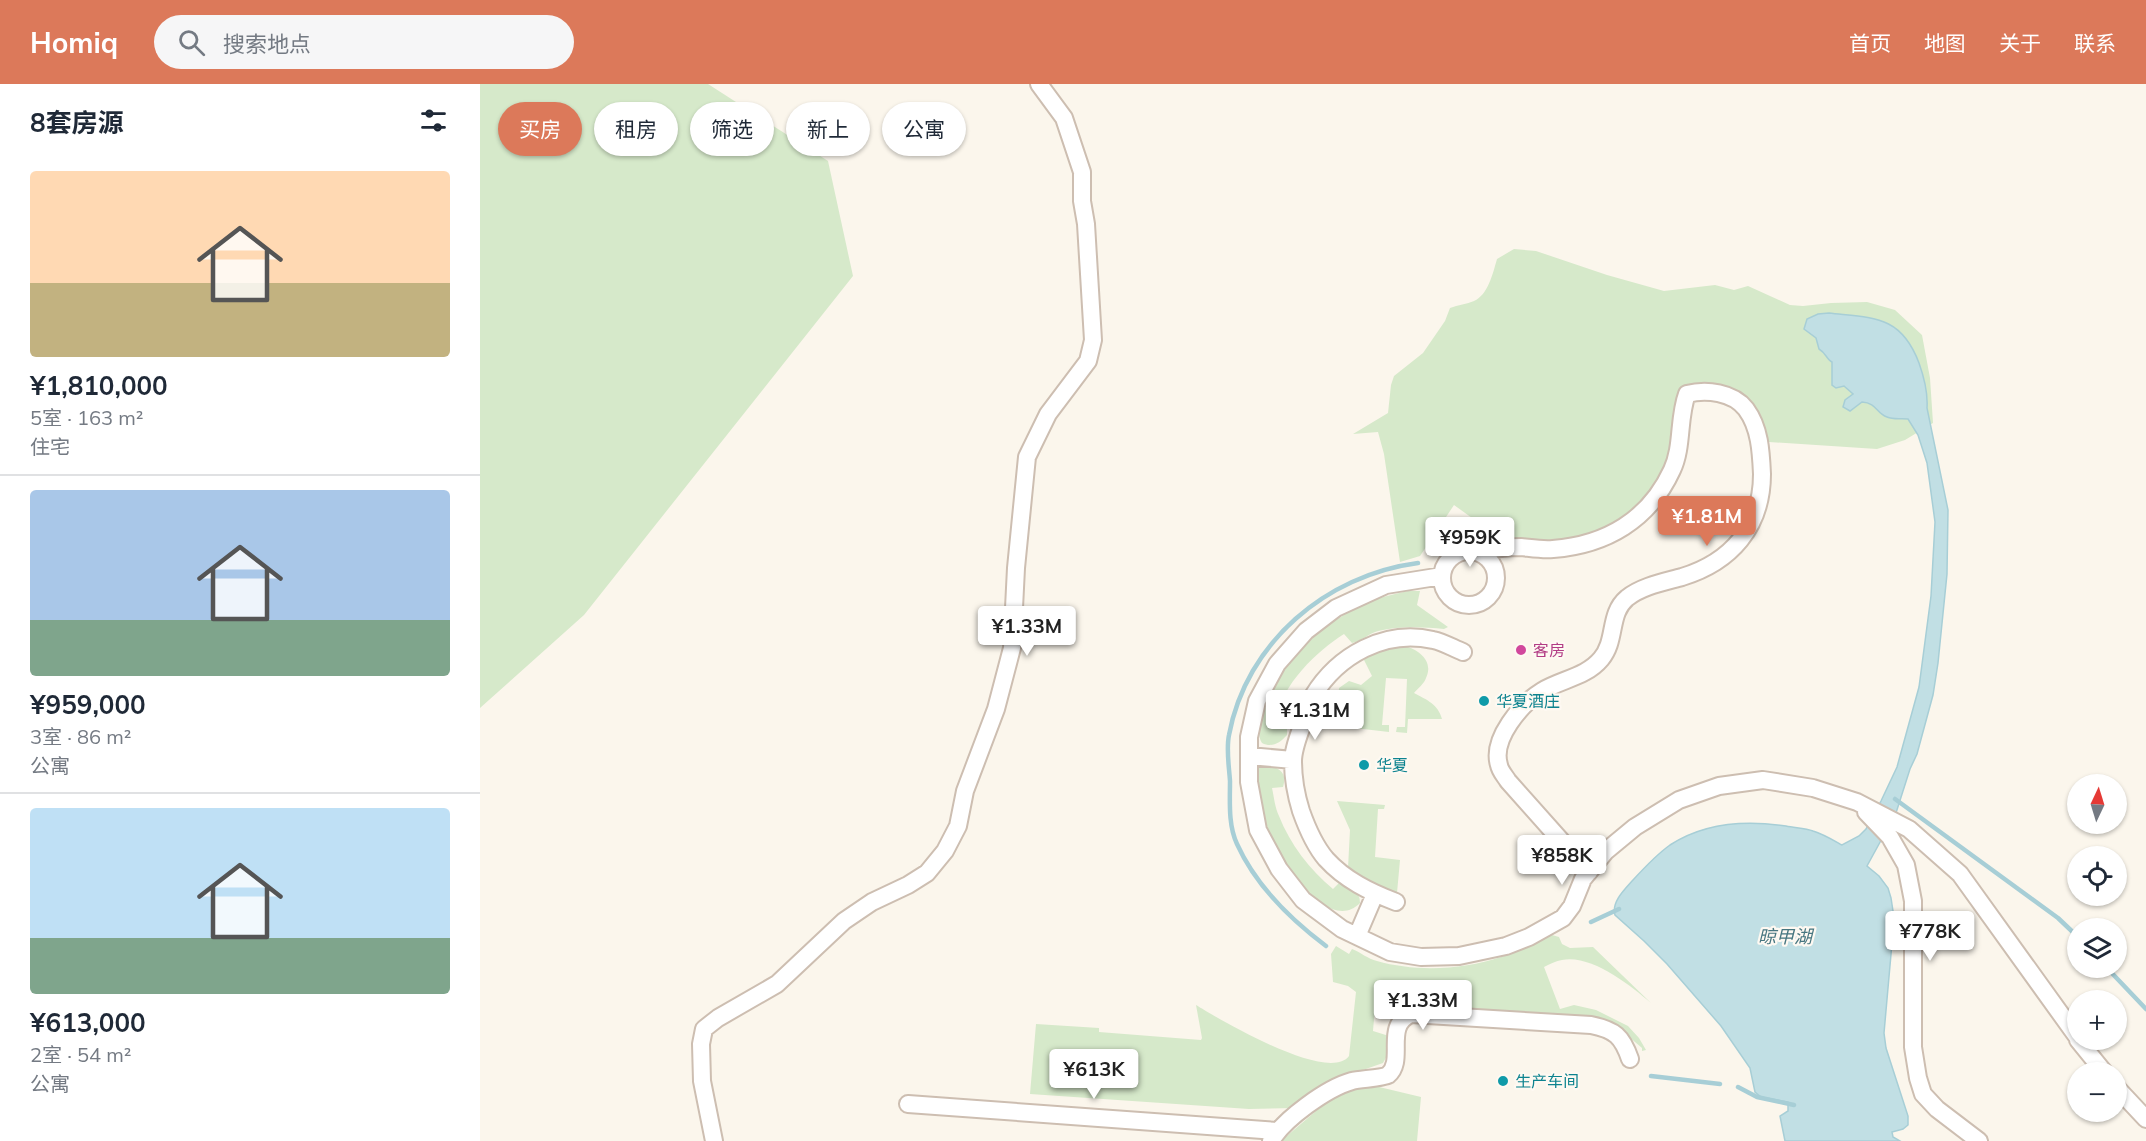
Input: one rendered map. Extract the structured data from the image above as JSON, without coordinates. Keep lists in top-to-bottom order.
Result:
{
  "water": ["晾甲湖"],
  "places": [
    "客房",
    "华夏酒庄",
    "华夏",
    "生产车间"
  ],
  "north": "top",
  "page": {
    "header": "Homiq",
    "search": "搜索地点",
    "nav": [
      "首页",
      "地图",
      "关于",
      "联系"
    ],
    "heading": "8套房源",
    "chip": [
      "买房",
      "租房",
      "筛选",
      "新上",
      "公寓"
    ],
    "list": [
      {
        "name": "¥1,810,000",
        "note": "5室 · 163 m² · 住宅"
      },
      {
        "name": "¥959,000",
        "note": "3室 · 86 m² · 公寓"
      },
      {
        "name": "¥613,000",
        "note": "2室 · 54 m² · 公寓"
      }
    ],
    "price": [
      "¥1.81M",
      "¥959K",
      "¥1.33M",
      "¥1.31M",
      "¥858K",
      "¥778K",
      "¥1.33M",
      "¥613K"
    ],
    "map_buttons": ["+", "−"]
  }
}
